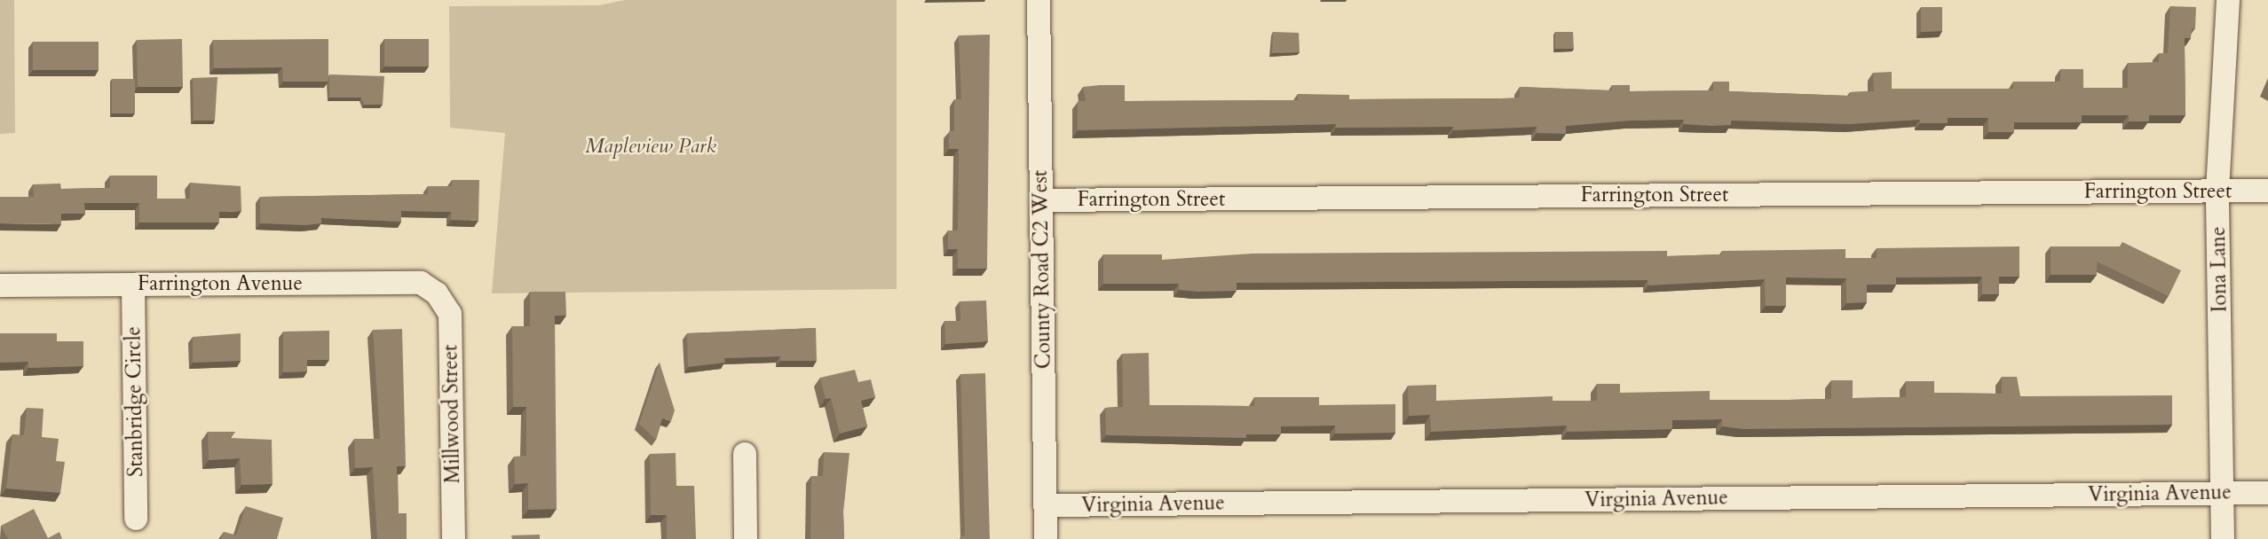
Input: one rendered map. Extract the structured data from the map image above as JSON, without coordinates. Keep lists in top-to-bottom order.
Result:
{
  "streets": {
    "street": [
      "Farrington Street",
      "County Road C2 West",
      "Iona Lane",
      "Farrington Avenue",
      "Stanbridge Circle",
      "Millwood Street",
      "Virginia Avenue"
    ]
  },
  "crossings": [
    ["Farrington Street", "County Road C2 West"],
    ["Farrington Street", "Iona Lane"],
    ["County Road C2 West", "Virginia Avenue"],
    ["Iona Lane", "Virginia Avenue"],
    ["Farrington Avenue", "Stanbridge Circle"],
    ["Farrington Avenue", "Millwood Street"]
  ],
  "parks": ["Mapleview Park"]
}
